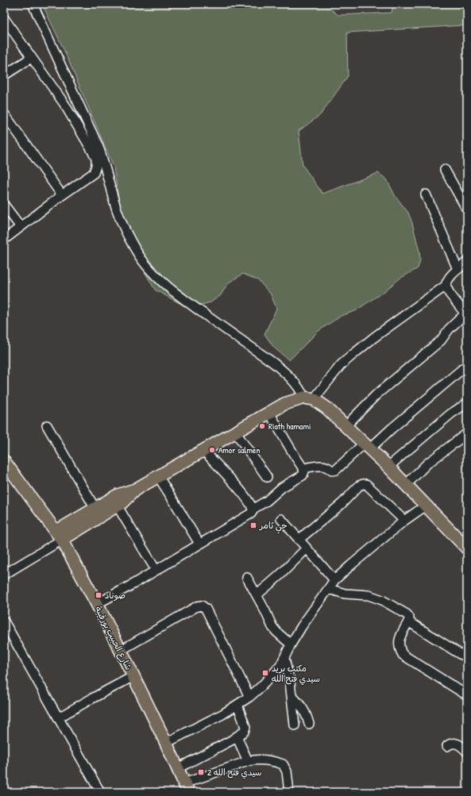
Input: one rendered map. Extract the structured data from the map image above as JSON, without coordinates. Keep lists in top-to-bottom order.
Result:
{
  "streets": {
    "main road": ["شارع الحبيب بورقيبة"]
  },
  "places": {
    "other": ["Riath hamami", "Amor salmen"],
    "transit": [
      "حي ثامر",
      "صوناد",
      "مكتب بريد سيدي فتح الله",
      "2 سيدي فتح الله"
    ]
  }
}
